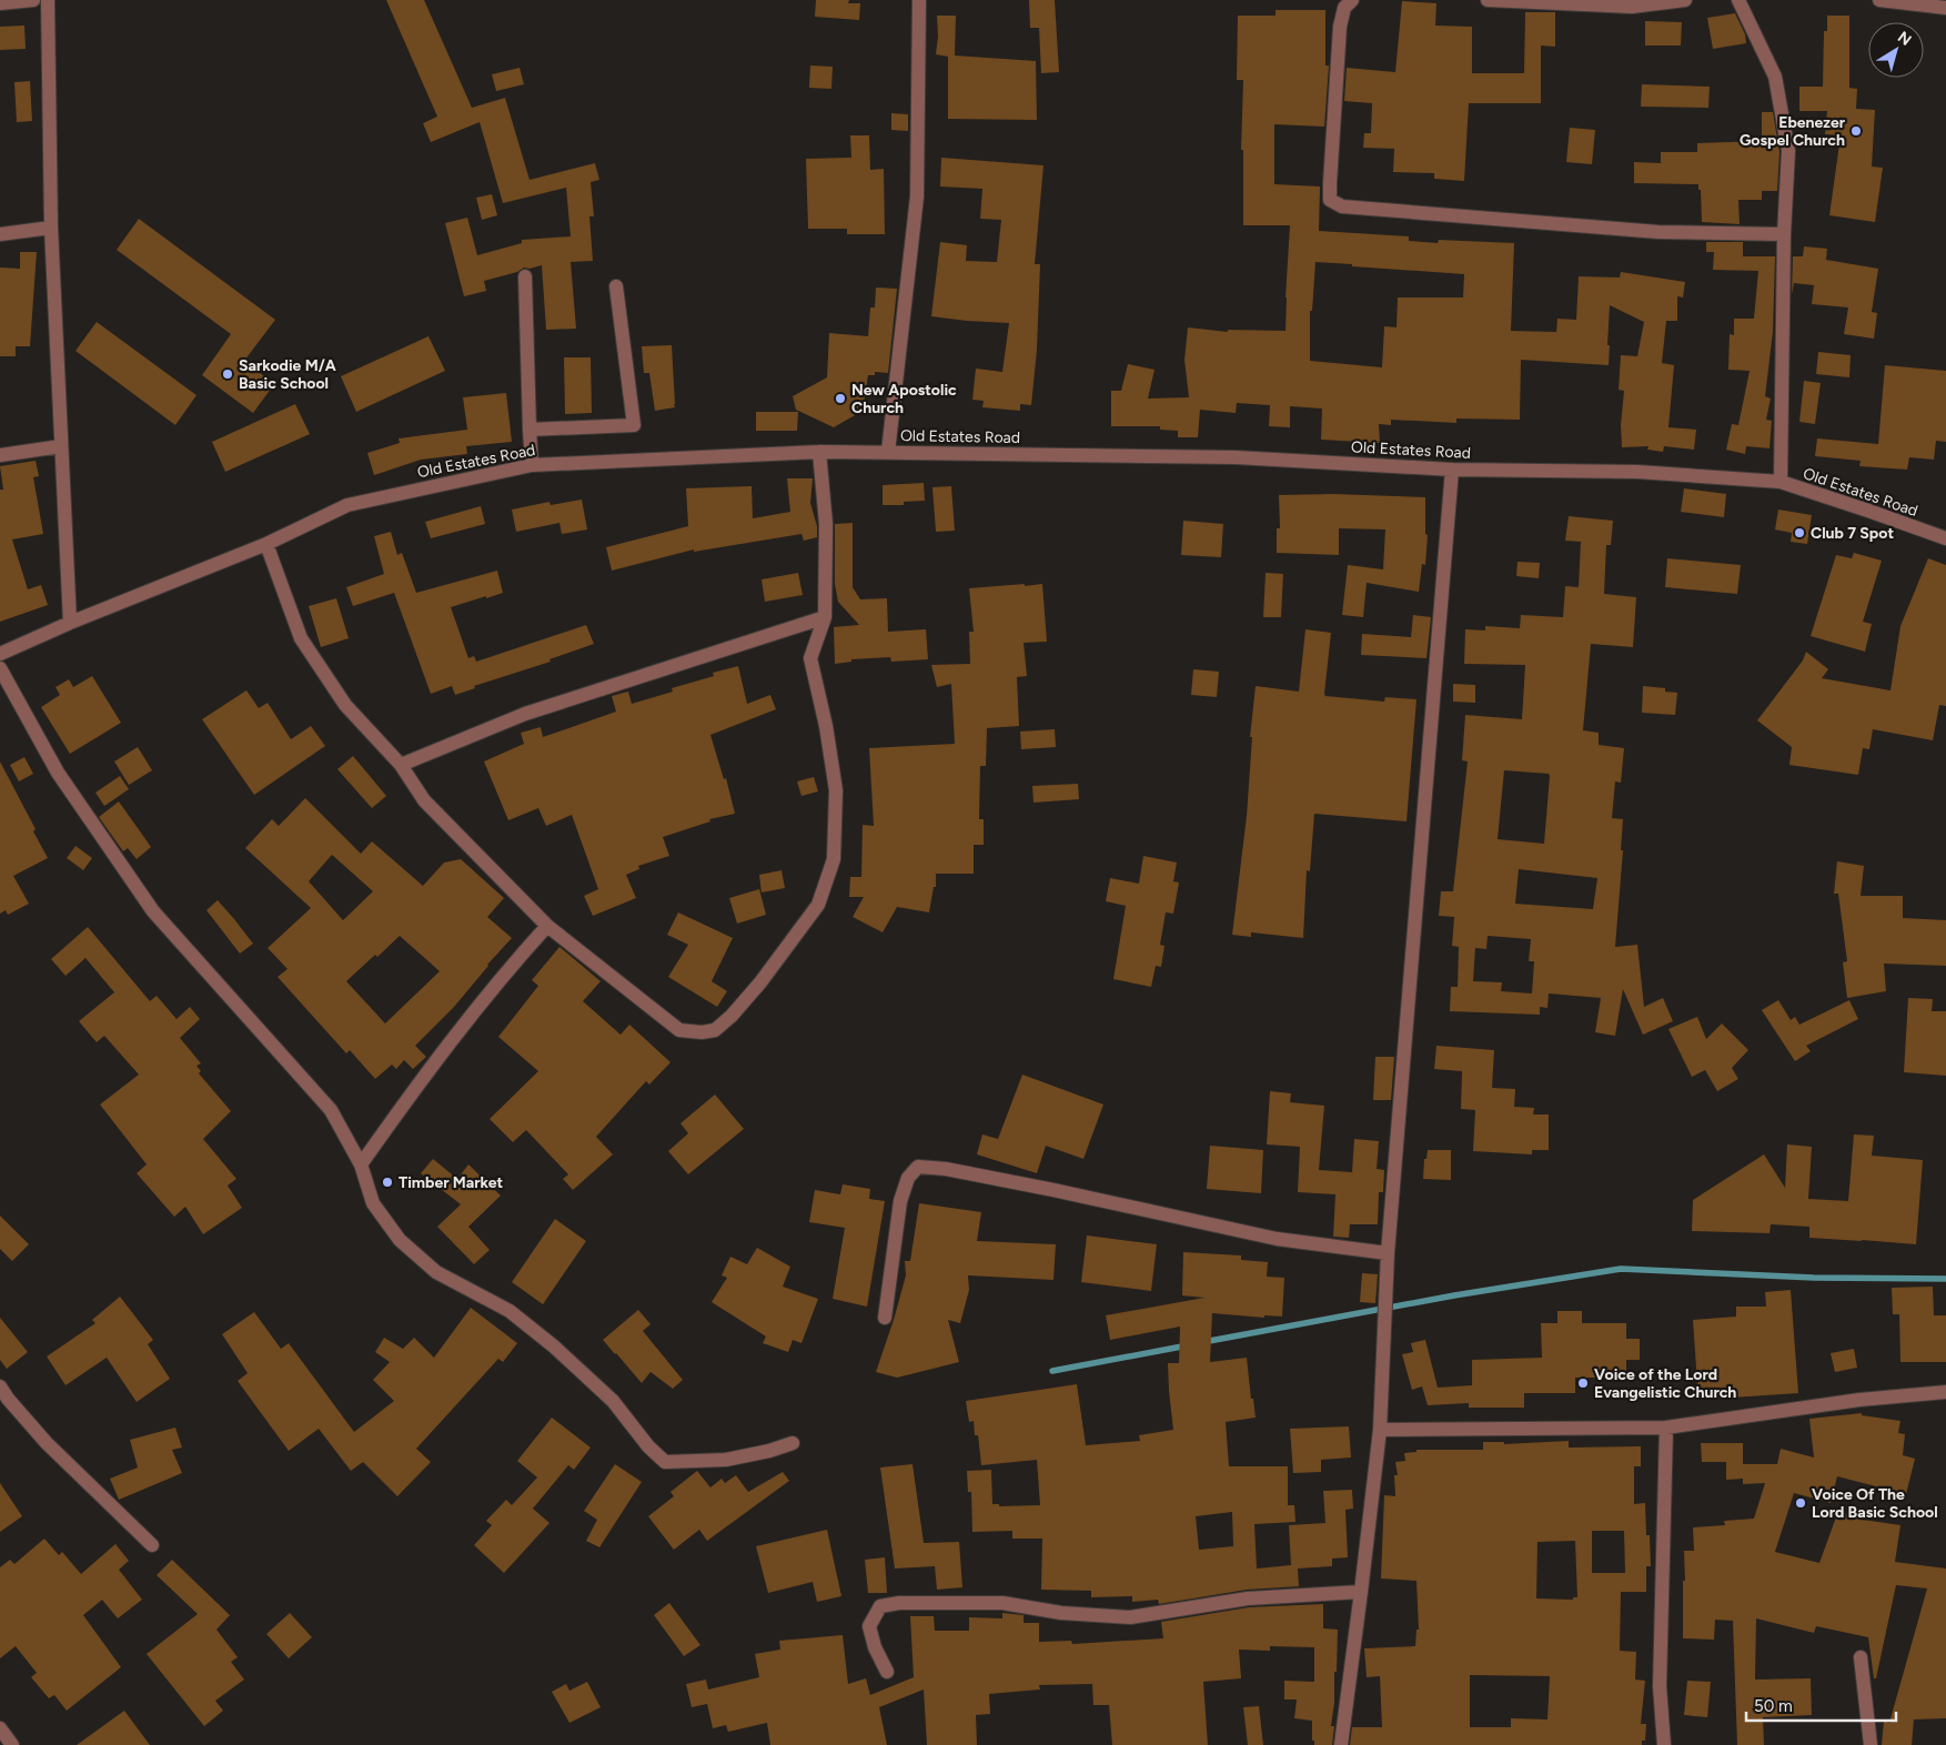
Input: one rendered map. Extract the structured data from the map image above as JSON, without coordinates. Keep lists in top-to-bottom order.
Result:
{
  "streets": {
    "street": ["Old Estates Road"]
  },
  "places": [
    "Ebenezer Gospel Church",
    "Sarkodie M/A Basic School",
    "New Apostolic Church",
    "Club 7 Spot",
    "Timber Market",
    "Voice of the Lord Evangelistic Church",
    "Voice Of The Lord Basic School"
  ],
  "scale_bar": "50 m",
  "north": "top right"
}
